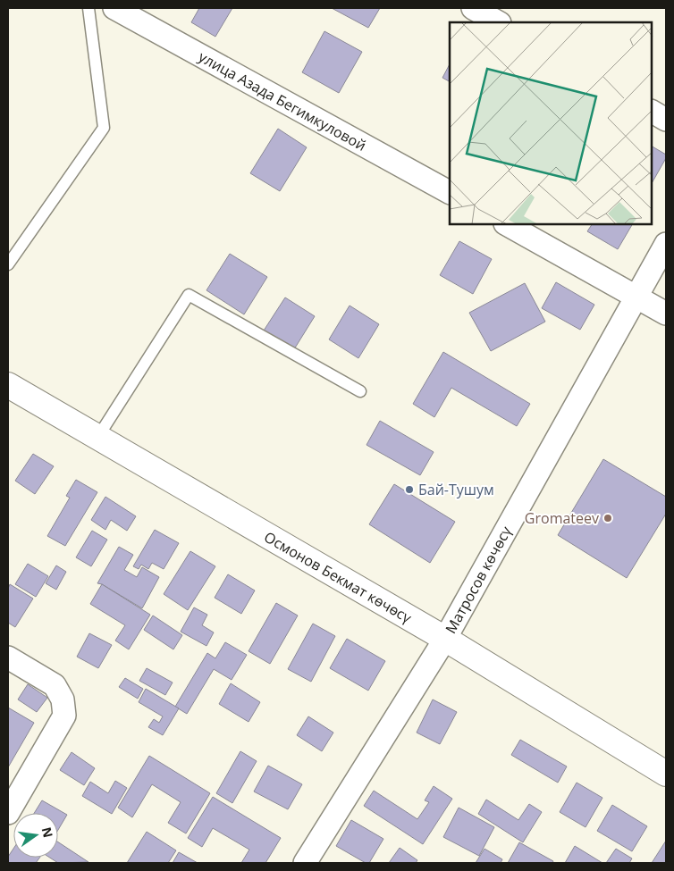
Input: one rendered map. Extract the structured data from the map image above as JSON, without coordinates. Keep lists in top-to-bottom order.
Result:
{
  "streets": {
    "main road": ["Осмонов Бекмат көчөсү"],
    "street": ["улица Азада Бегимкуловой", "Матросов көчөсү"]
  },
  "crossings": [
    ["Осмонов Бекмат көчөсү", "Матросов көчөсү"]
  ],
  "places": ["Бай-Тушум", "Gromateev"],
  "north": "right"
}
